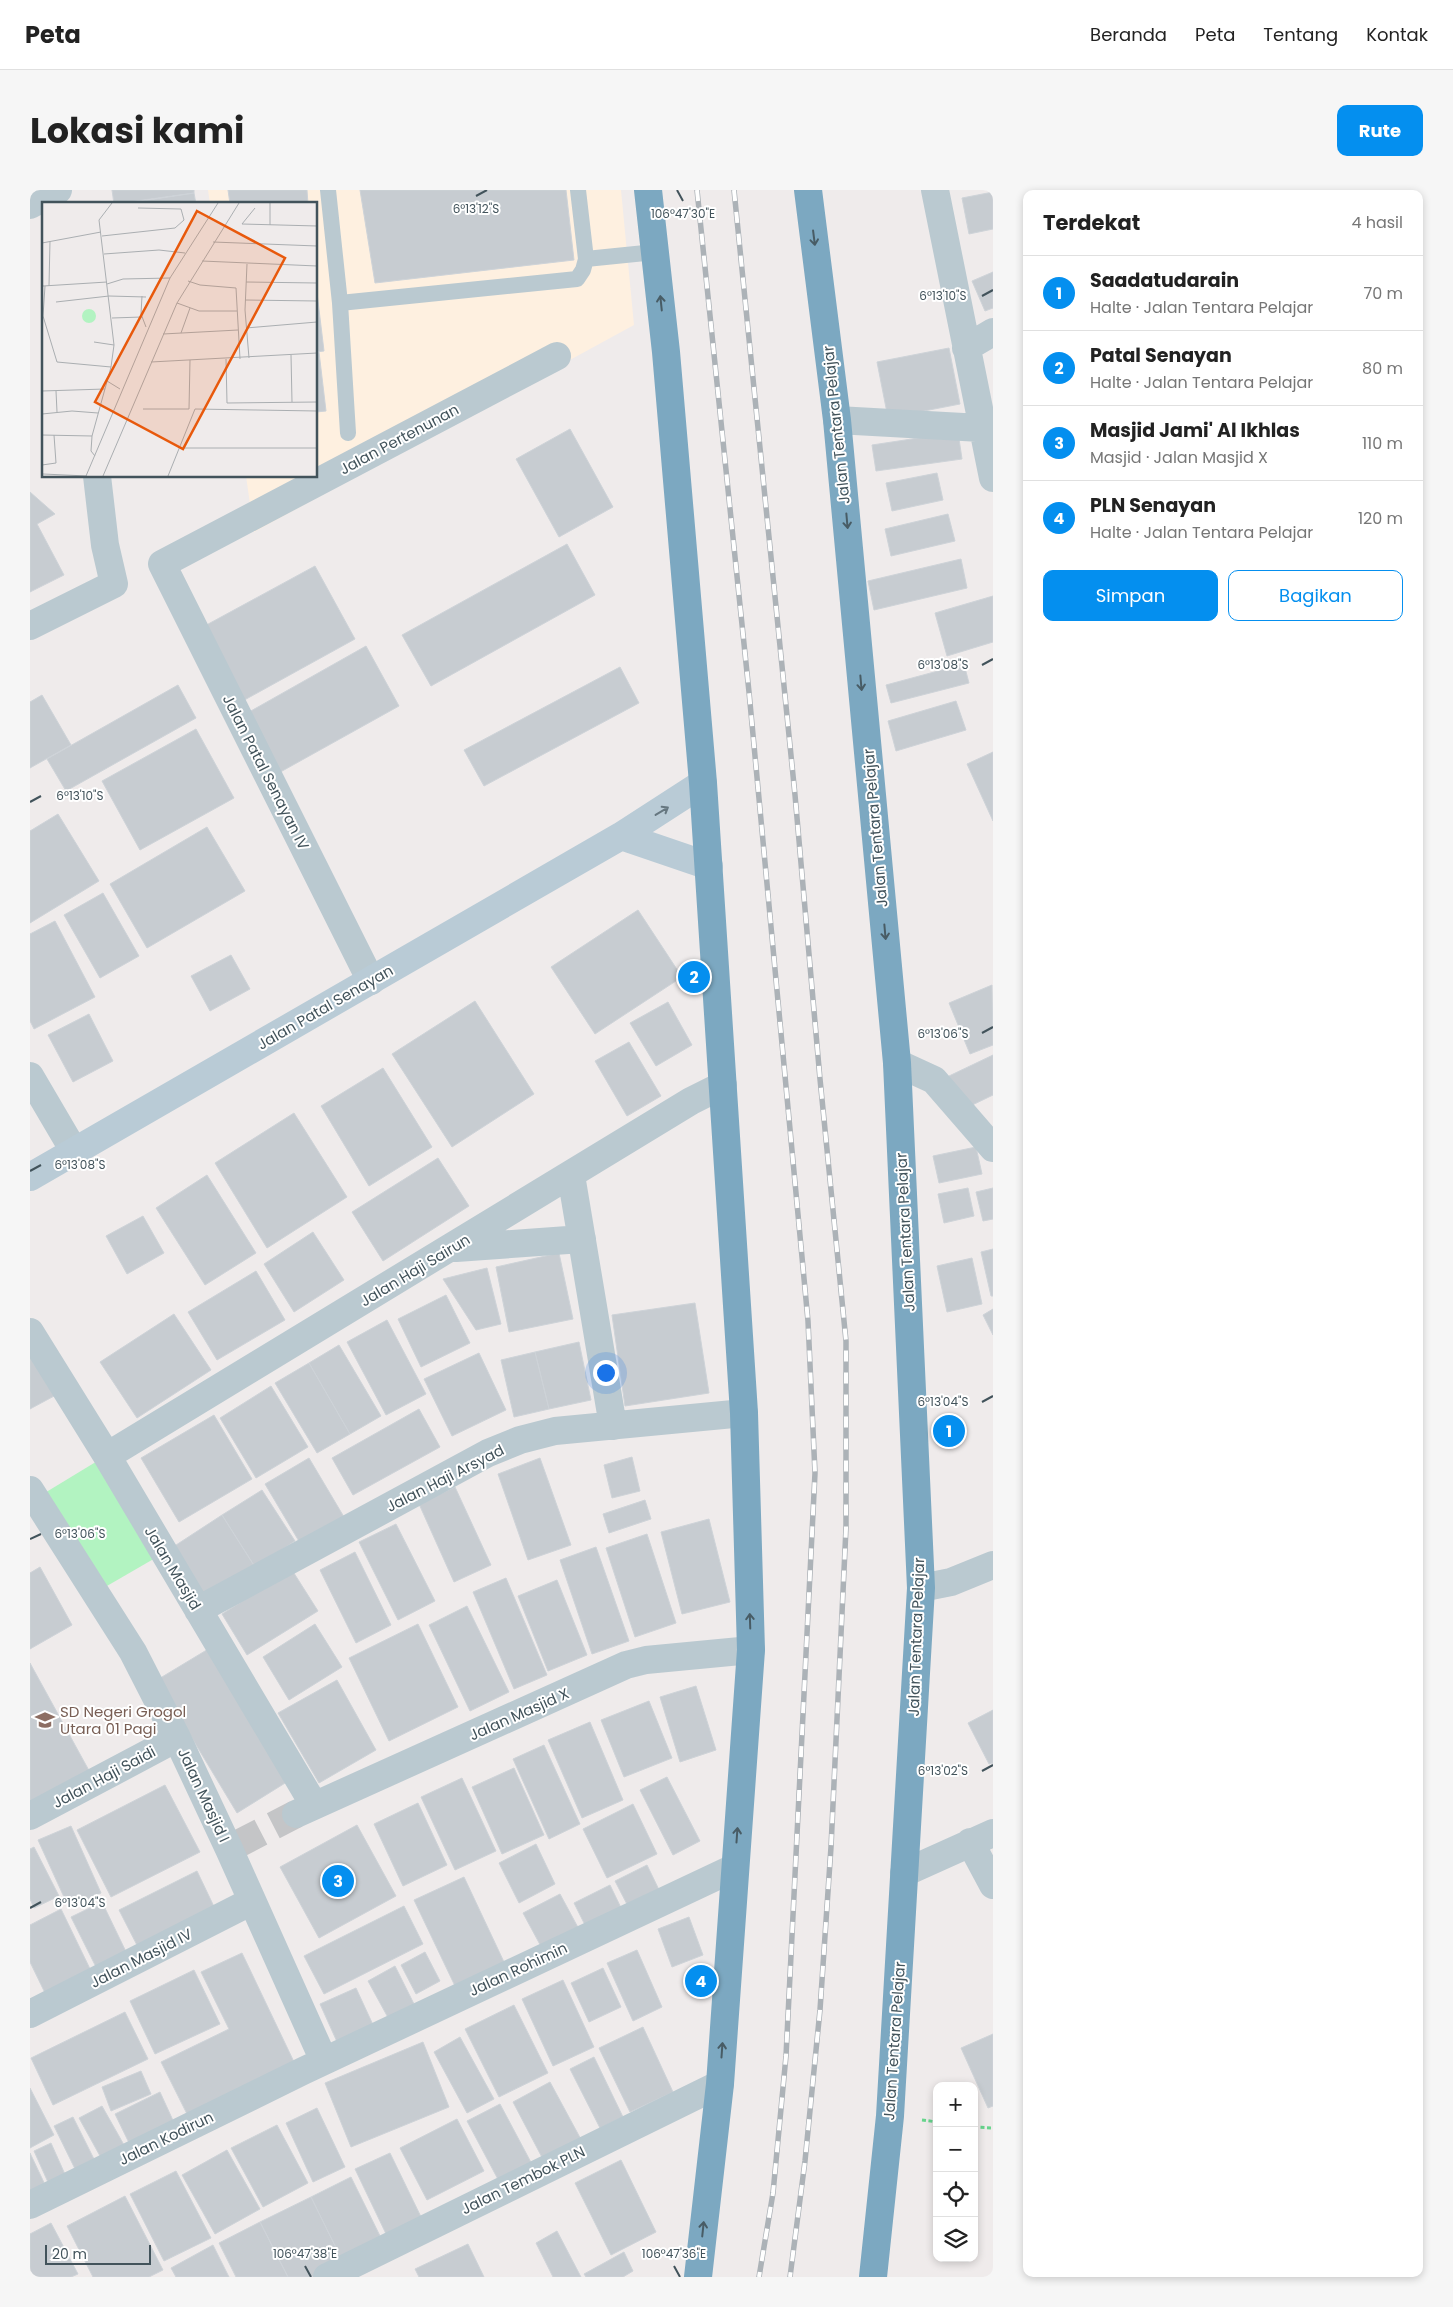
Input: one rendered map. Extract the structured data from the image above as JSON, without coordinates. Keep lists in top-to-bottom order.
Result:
{
  "streets": {
    "highway": ["Jalan Tentara Pelajar"],
    "street": [
      "Jalan Pertenunan",
      "Jalan Patal Senayan IV",
      "Jalan Patal Senayan",
      "Jalan Haji Sairun",
      "Jalan Haji Arsyad",
      "Jalan Masjid",
      "Jalan Masjid X",
      "Jalan Haji Saidi",
      "Jalan Masjid I",
      "Jalan Masjid IV",
      "Jalan Rohimin",
      "Jalan Kodirun",
      "Jalan Tembok PLN"
    ]
  },
  "crossings": [
    ["Jalan Pertenunan", "Jalan Patal Senayan IV"],
    ["Jalan Patal Senayan IV", "Jalan Patal Senayan"],
    ["Jalan Haji Sairun", "Jalan Masjid"],
    ["Jalan Haji Arsyad", "Jalan Masjid"],
    ["Jalan Masjid", "Jalan Masjid X"],
    ["Jalan Haji Saidi", "Jalan Masjid I"],
    ["Jalan Masjid I", "Jalan Masjid IV"],
    ["Jalan Masjid I", "Jalan Rohimin"],
    ["Jalan Masjid I", "Jalan Kodirun"],
    ["Jalan Rohimin", "Jalan Kodirun"]
  ],
  "places": {
    "school or university": ["SD Negeri Grogol Utara 01 Pagi"]
  },
  "scale_bar": "20 m",
  "page": {
    "header": "Peta",
    "nav": [
      "Beranda",
      "Peta",
      "Tentang",
      "Kontak"
    ],
    "title": "Lokasi kami",
    "buttons": [
      "Rute",
      ["Simpan", "Bagikan"]
    ],
    "heading": ["Terdekat", "4 hasil"],
    "list": [
      {
        "mark": "1",
        "name": "Saadatudarain",
        "note": "Halte · Jalan Tentara Pelajar",
        "value": "70 m"
      },
      {
        "mark": "2",
        "name": "Patal Senayan",
        "note": "Halte · Jalan Tentara Pelajar",
        "value": "80 m"
      },
      {
        "mark": "3",
        "name": "Masjid Jami' Al Ikhlas",
        "note": "Masjid · Jalan Masjid X",
        "value": "110 m"
      },
      {
        "mark": "4",
        "name": "PLN Senayan",
        "note": "Halte · Jalan Tentara Pelajar",
        "value": "120 m"
      }
    ],
    "pins": [
      "2",
      "1",
      "3",
      "4"
    ],
    "map_buttons": ["+", "−"],
    "scale": "20 m"
  },
  "coordinates": [
    "6°13'12\"S",
    "106°47'30\"E",
    "6°13'10\"S",
    "6°13'08\"S",
    "6°13'06\"S",
    "6°13'04\"S",
    "6°13'02\"S",
    "106°47'38\"E",
    "106°47'36\"E"
  ]
}
